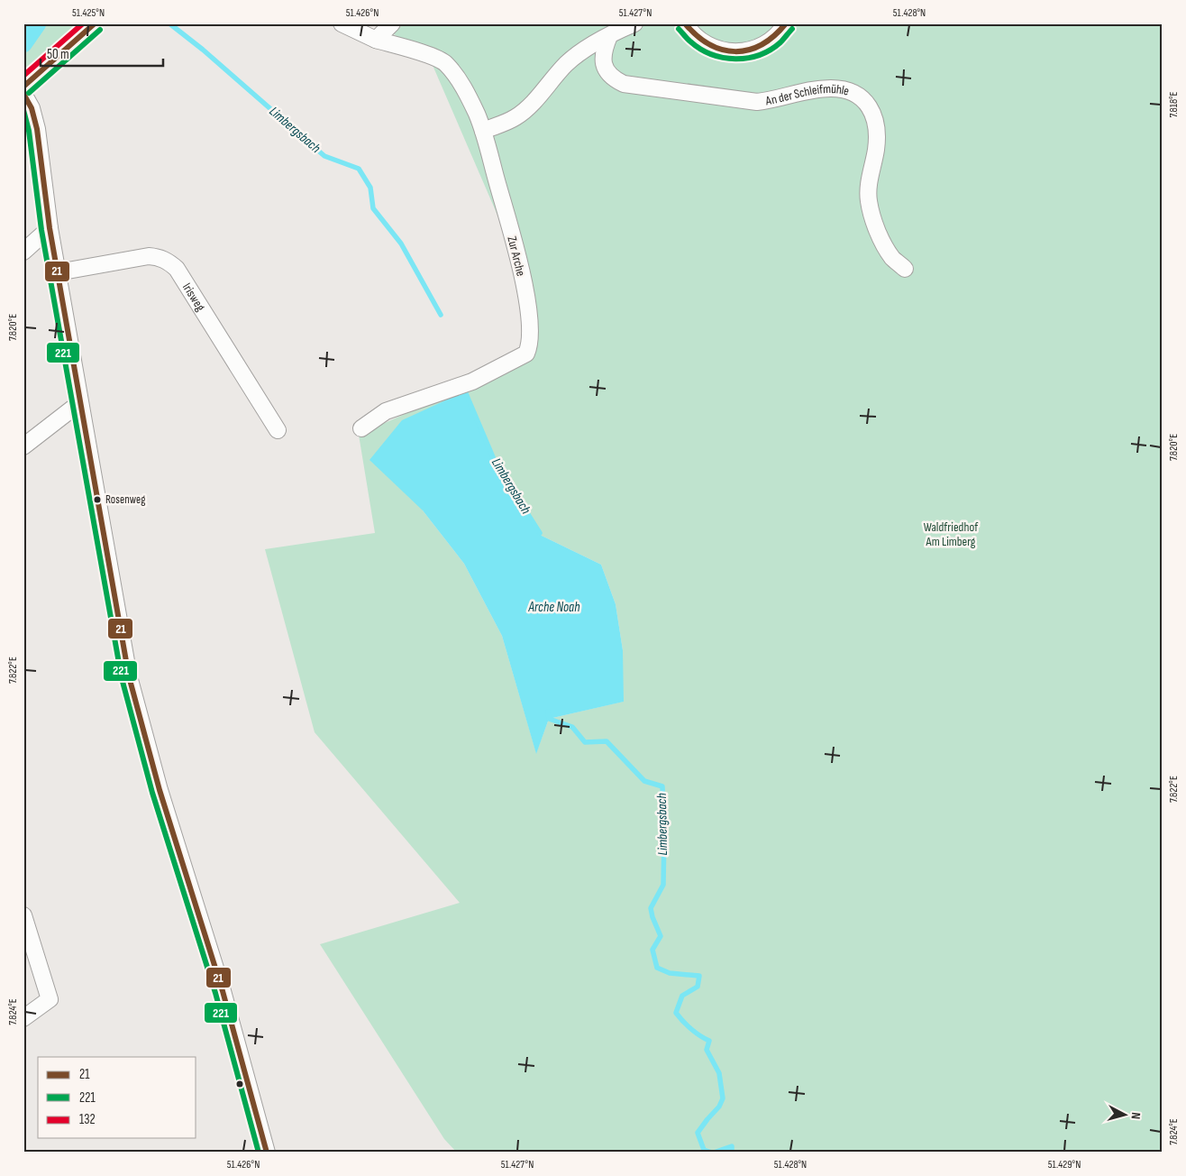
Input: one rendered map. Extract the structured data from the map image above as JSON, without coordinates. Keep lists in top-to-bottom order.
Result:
{
  "streets": {
    "street": ["An der Schleifmühle", "Zur Arche", "Irisweg"]
  },
  "water": ["Limbergsbach", "Arche Noah"],
  "parks": ["Waldfriedhof Am Limberg"],
  "places": ["Rosenweg"],
  "lines": ["transit line 21", "transit line 132", "transit line 221"],
  "legend": ["21", "221", "132"],
  "scale_bar": "50 m",
  "north": "right",
  "coordinates": [
    "51.425°N",
    "51.426°N",
    "51.427°N",
    "51.428°N",
    "7.818°E",
    "7.820°E",
    "7.822°E",
    "7.824°E",
    "51.429°N"
  ]
}
